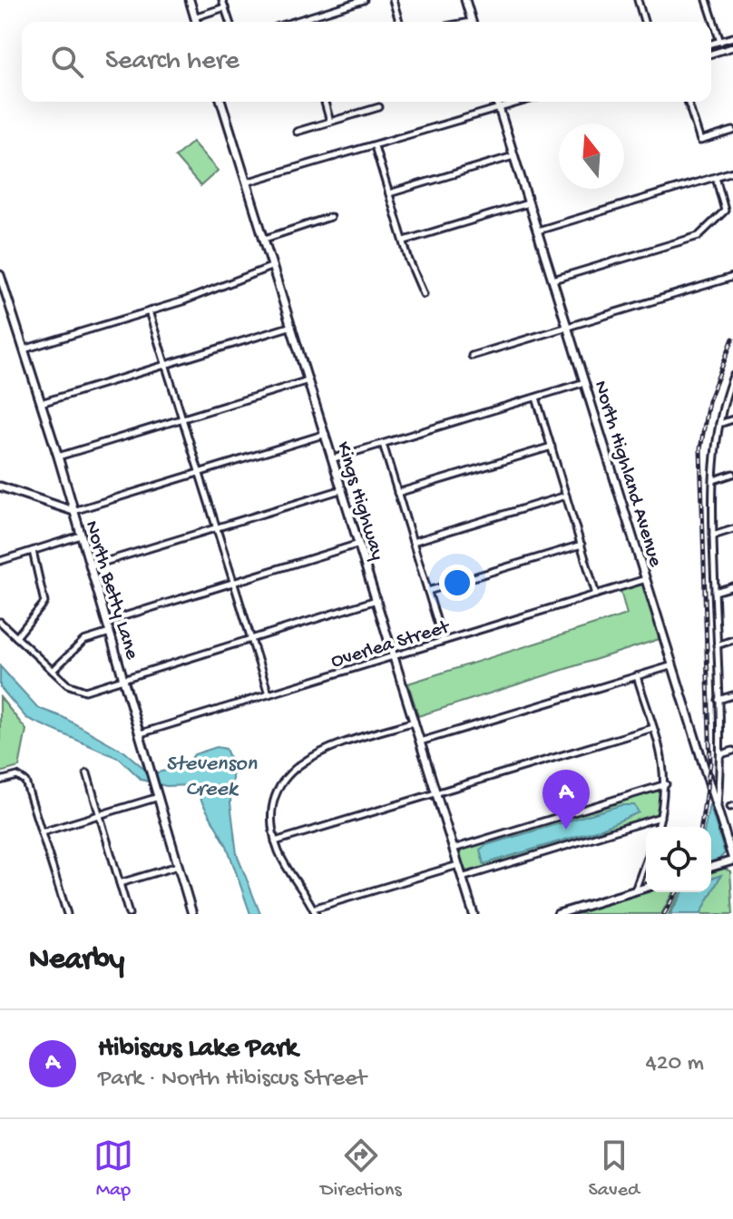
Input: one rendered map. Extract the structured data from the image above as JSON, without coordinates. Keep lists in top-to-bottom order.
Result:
{
  "streets": {
    "street": [
      "North Highland Avenue",
      "Kings Highway",
      "North Betty Lane",
      "Overlea Street"
    ]
  },
  "crossings": [
    ["North Highland Avenue", "Overlea Street"],
    ["Kings Highway", "Overlea Street"],
    ["North Betty Lane", "Overlea Street"]
  ],
  "water": ["Stevenson Creek"],
  "north": "top",
  "page": {
    "search": "Search here",
    "pins": "A",
    "heading": "Nearby",
    "list": [
      {
        "mark": "A",
        "name": "Hibiscus Lake Park",
        "note": "Park · North Hibiscus Street",
        "value": "420 m"
      }
    ],
    "nav": ["Map", "Directions", "Saved"]
  }
}
